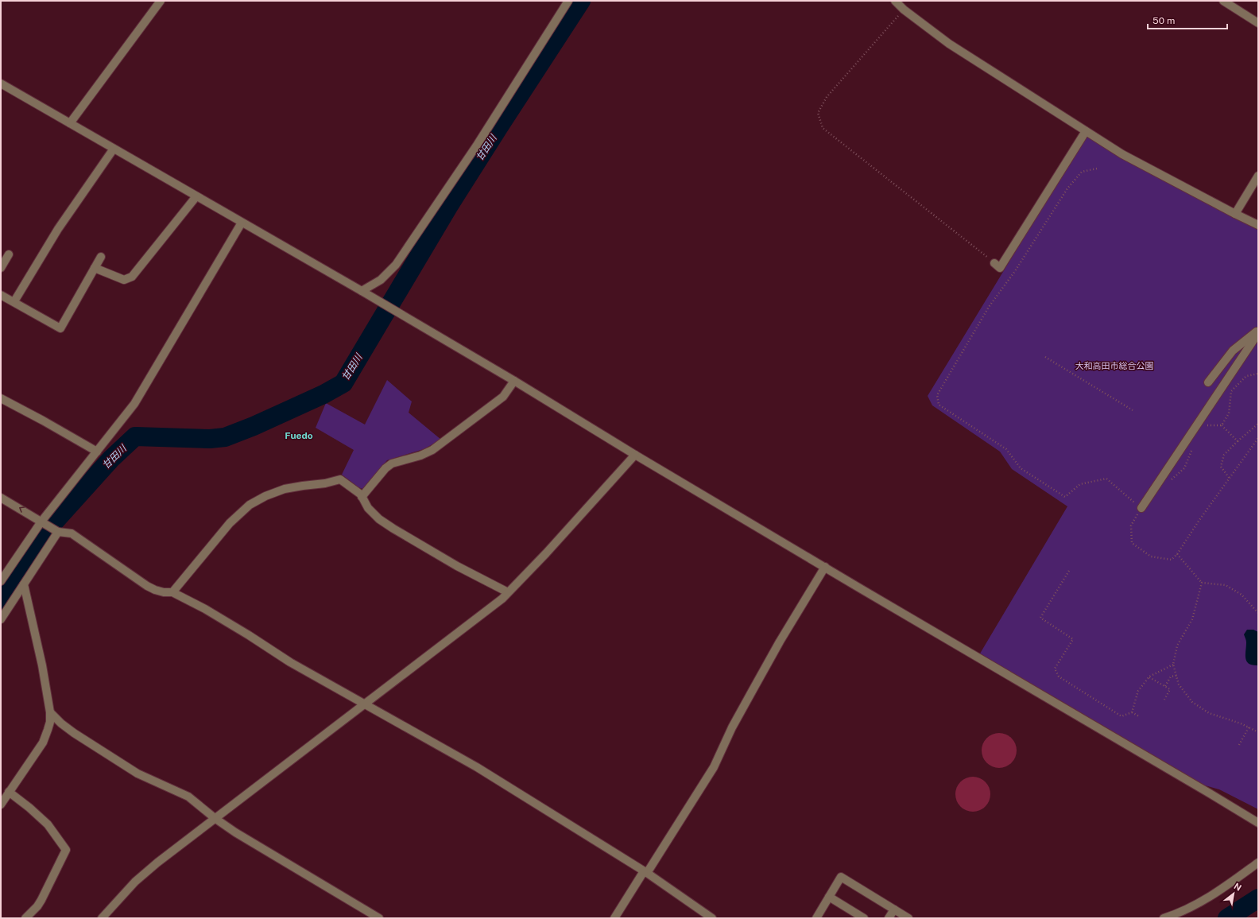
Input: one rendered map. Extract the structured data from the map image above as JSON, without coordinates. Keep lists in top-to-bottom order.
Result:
{
  "districts": ["Fuedo"],
  "water": ["甘田川"],
  "parks": ["大和高田市総合公園"],
  "scale_bar": "50 m",
  "north": "top right"
}
